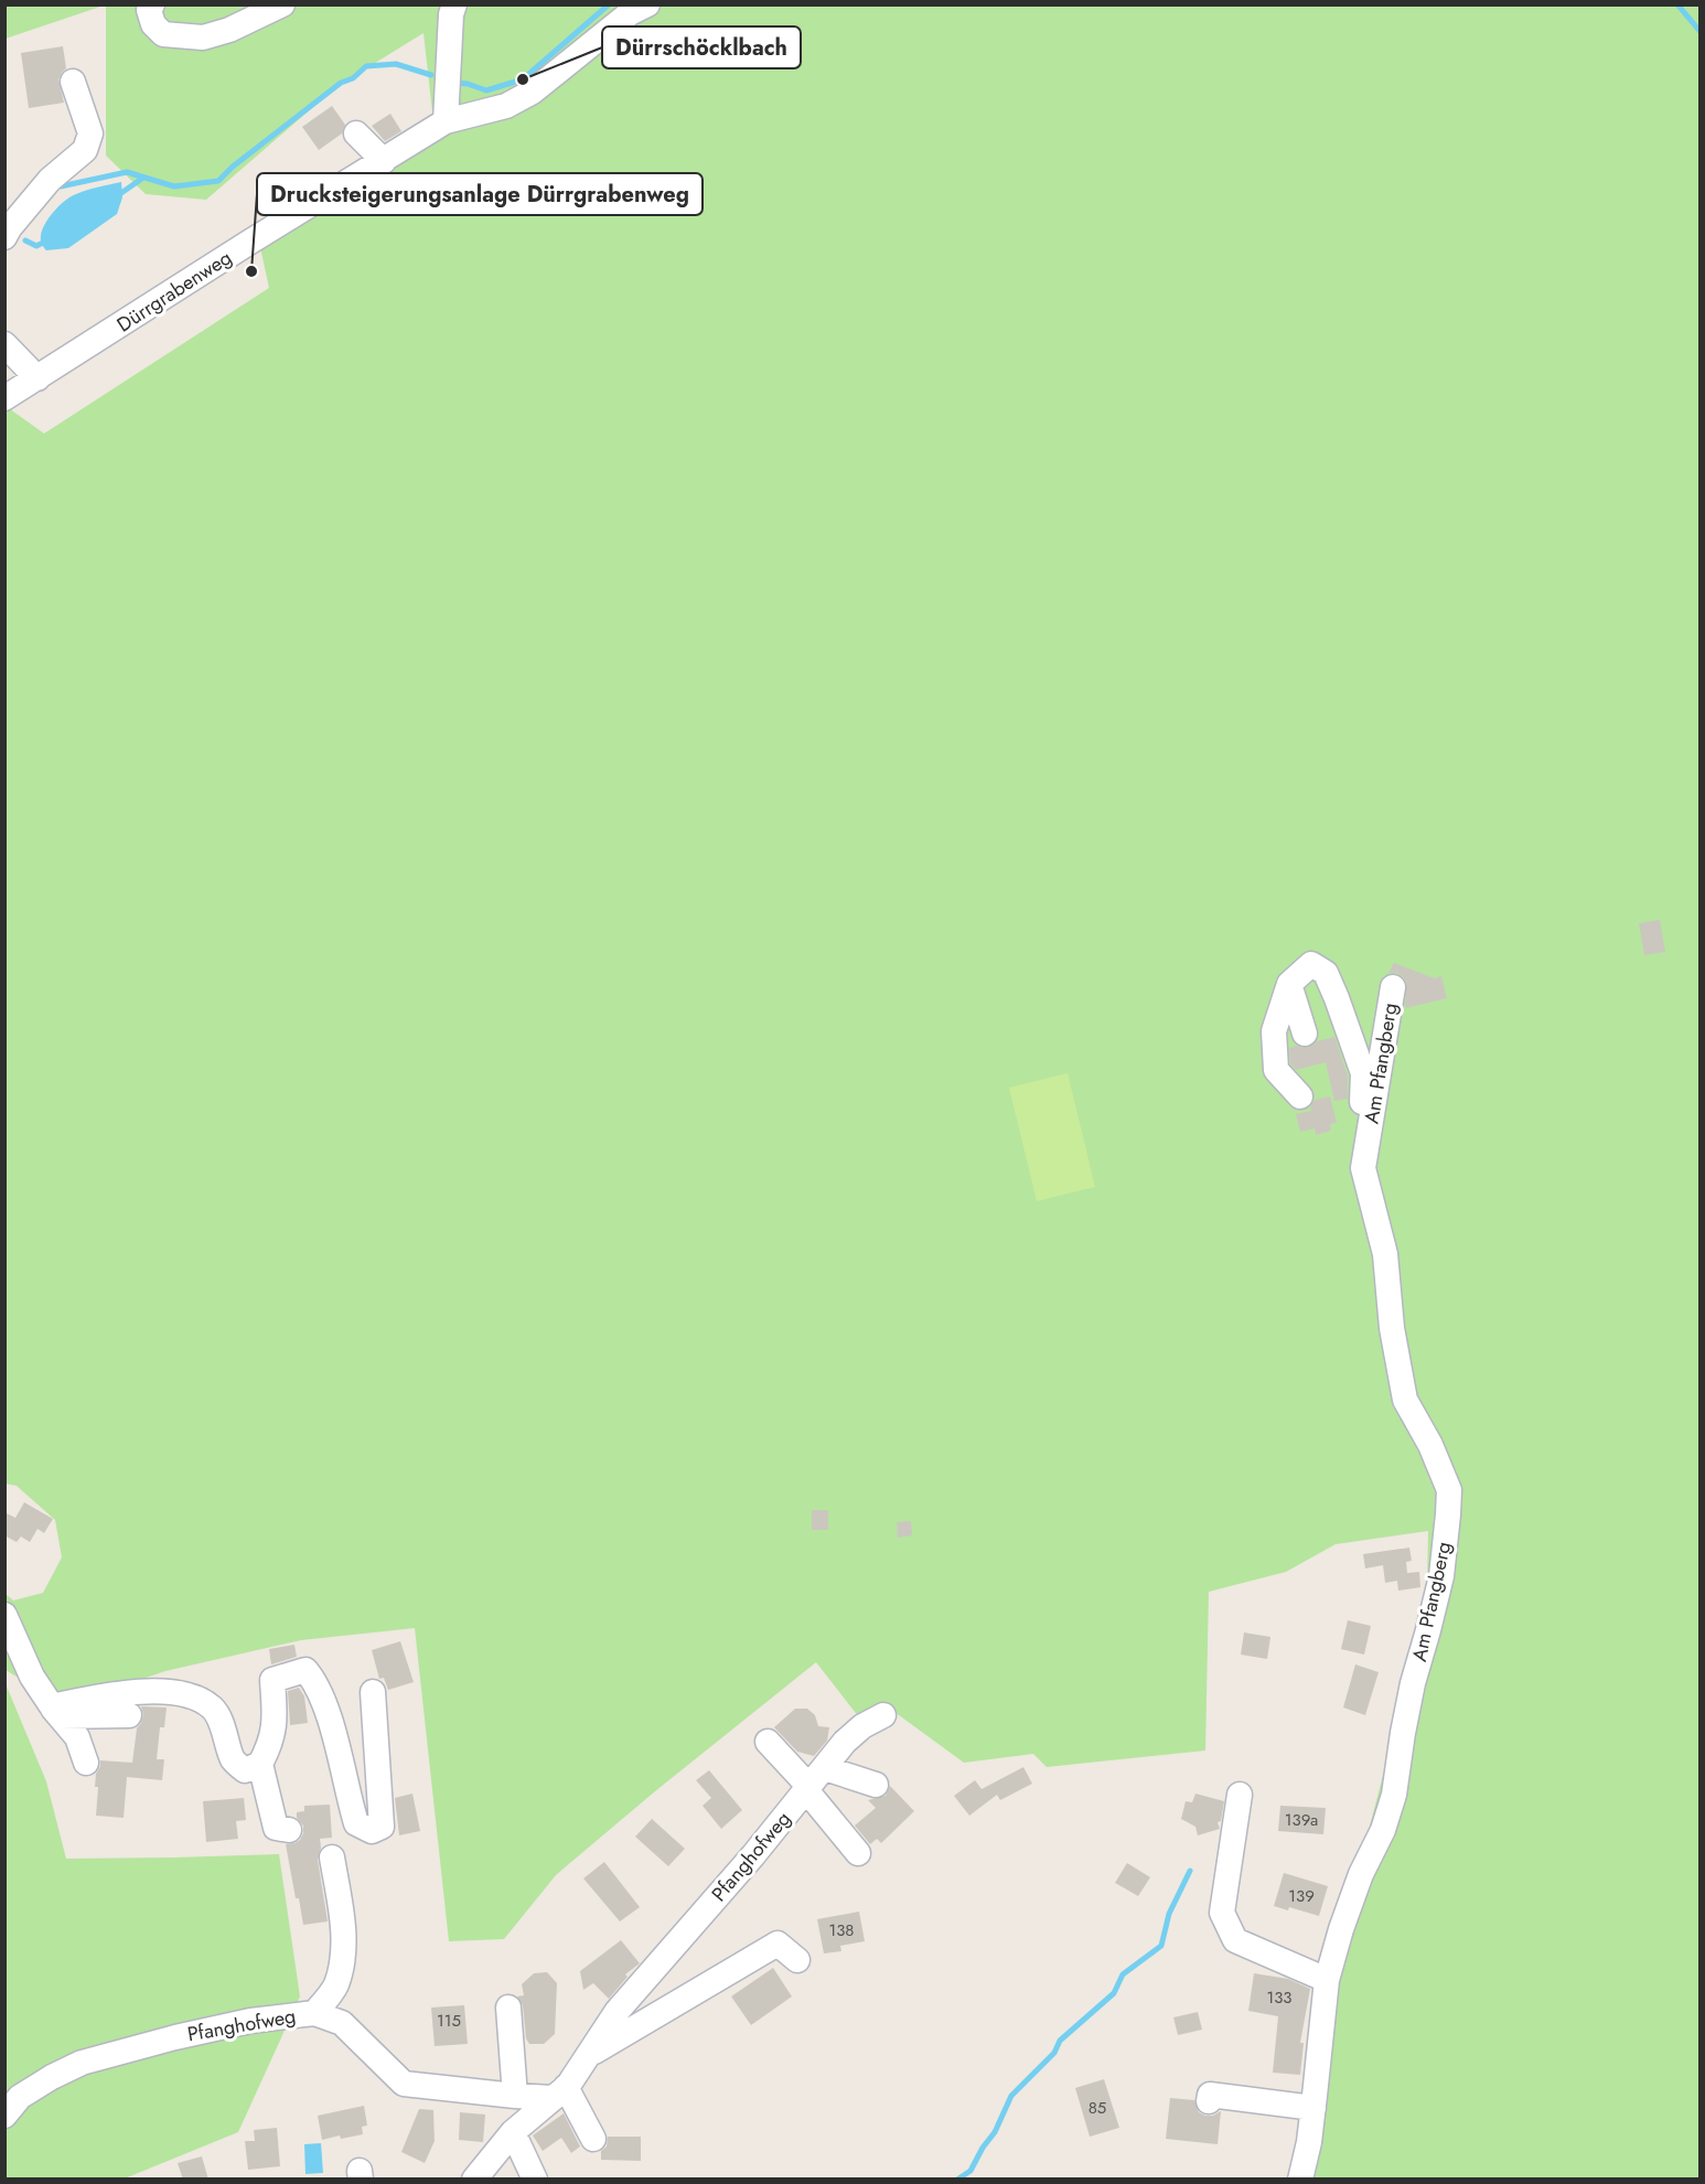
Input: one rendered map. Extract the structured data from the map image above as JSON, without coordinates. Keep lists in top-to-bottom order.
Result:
{
  "streets": {
    "street": ["Dürrgrabenweg", "Am Pfangberg", "Pfanghofweg"]
  },
  "places": ["Dürrschöcklbach", "Drucksteigerungsanlage Dürrgrabenweg"],
  "house_numbers": [
    "139a",
    "139",
    "138",
    "133",
    "115",
    "85"
  ]
}
